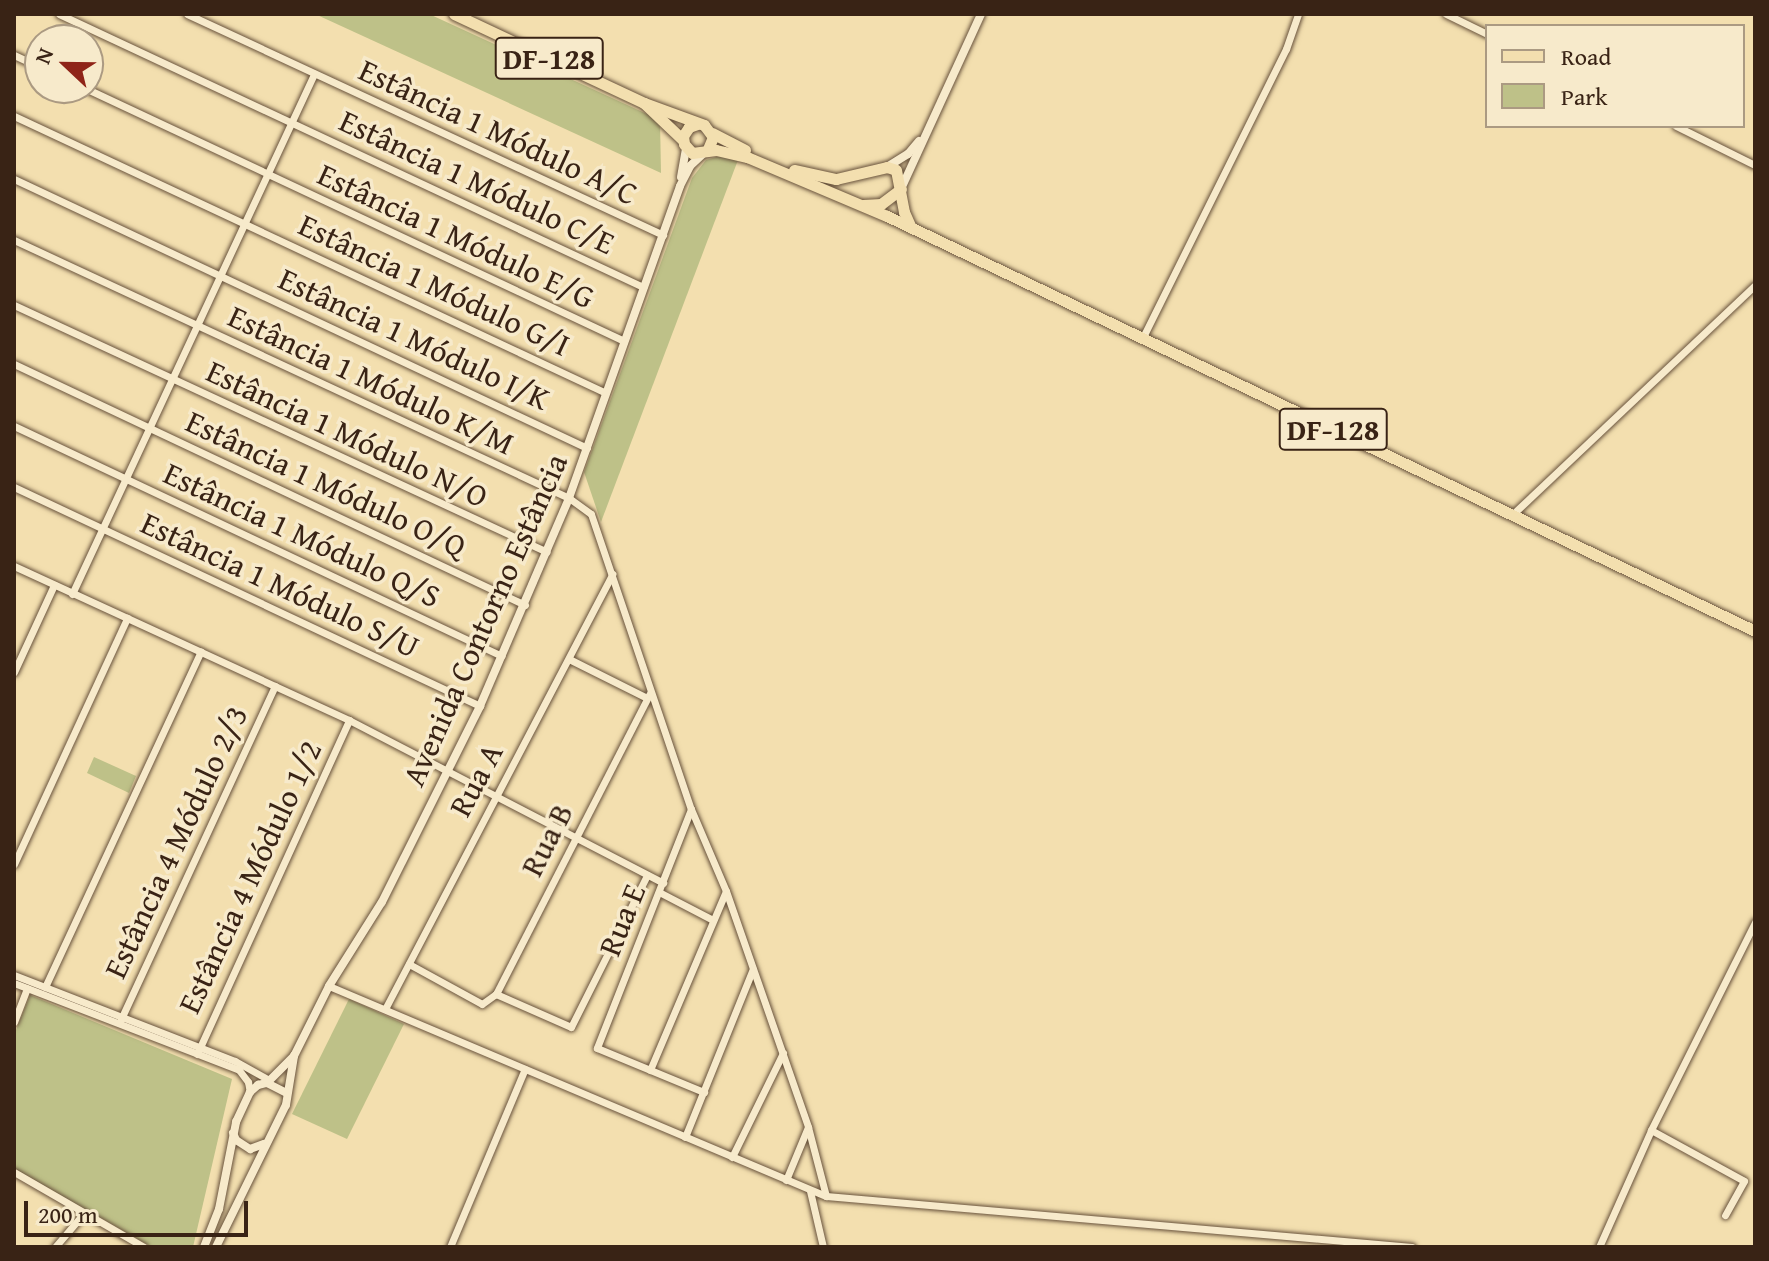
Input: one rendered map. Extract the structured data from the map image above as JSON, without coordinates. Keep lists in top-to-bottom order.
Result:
{
  "streets": {
    "main road": ["DF-128"],
    "street": [
      "Estância 1 Módulo A/C",
      "Estância 1 Módulo C/E",
      "Estância 1 Módulo E/G",
      "Estância 1 Módulo G/I",
      "Estância 1 Módulo I/K",
      "Estância 1 Módulo K/M",
      "Estância 1 Módulo N/O",
      "Estância 1 Módulo O/Q",
      "Estância 1 Módulo Q/S",
      "Estância 1 Módulo S/U",
      "Avenida Contorno Estância",
      "Rua A",
      "Rua B",
      "Estância 4 Módulo 2/3",
      "Estância 4 Módulo 1/2",
      "Rua E"
    ]
  },
  "crossings": [
    ["DF-128", "Avenida Contorno Estância"],
    ["Estância 1 Módulo A/C", "Avenida Contorno Estância"],
    ["Estância 1 Módulo C/E", "Avenida Contorno Estância"],
    ["Estância 1 Módulo E/G", "Avenida Contorno Estância"],
    ["Estância 1 Módulo G/I", "Avenida Contorno Estância"],
    ["Estância 1 Módulo I/K", "Avenida Contorno Estância"],
    ["Estância 1 Módulo K/M", "Avenida Contorno Estância"],
    ["Estância 1 Módulo N/O", "Avenida Contorno Estância"],
    ["Estância 1 Módulo O/Q", "Avenida Contorno Estância"],
    ["Estância 1 Módulo Q/S", "Avenida Contorno Estância"],
    ["Estância 1 Módulo S/U", "Avenida Contorno Estância"],
    ["Rua A", "Rua B"]
  ],
  "legend": ["Road", "Park"],
  "scale_bar": "200 m",
  "north": "left"
}
